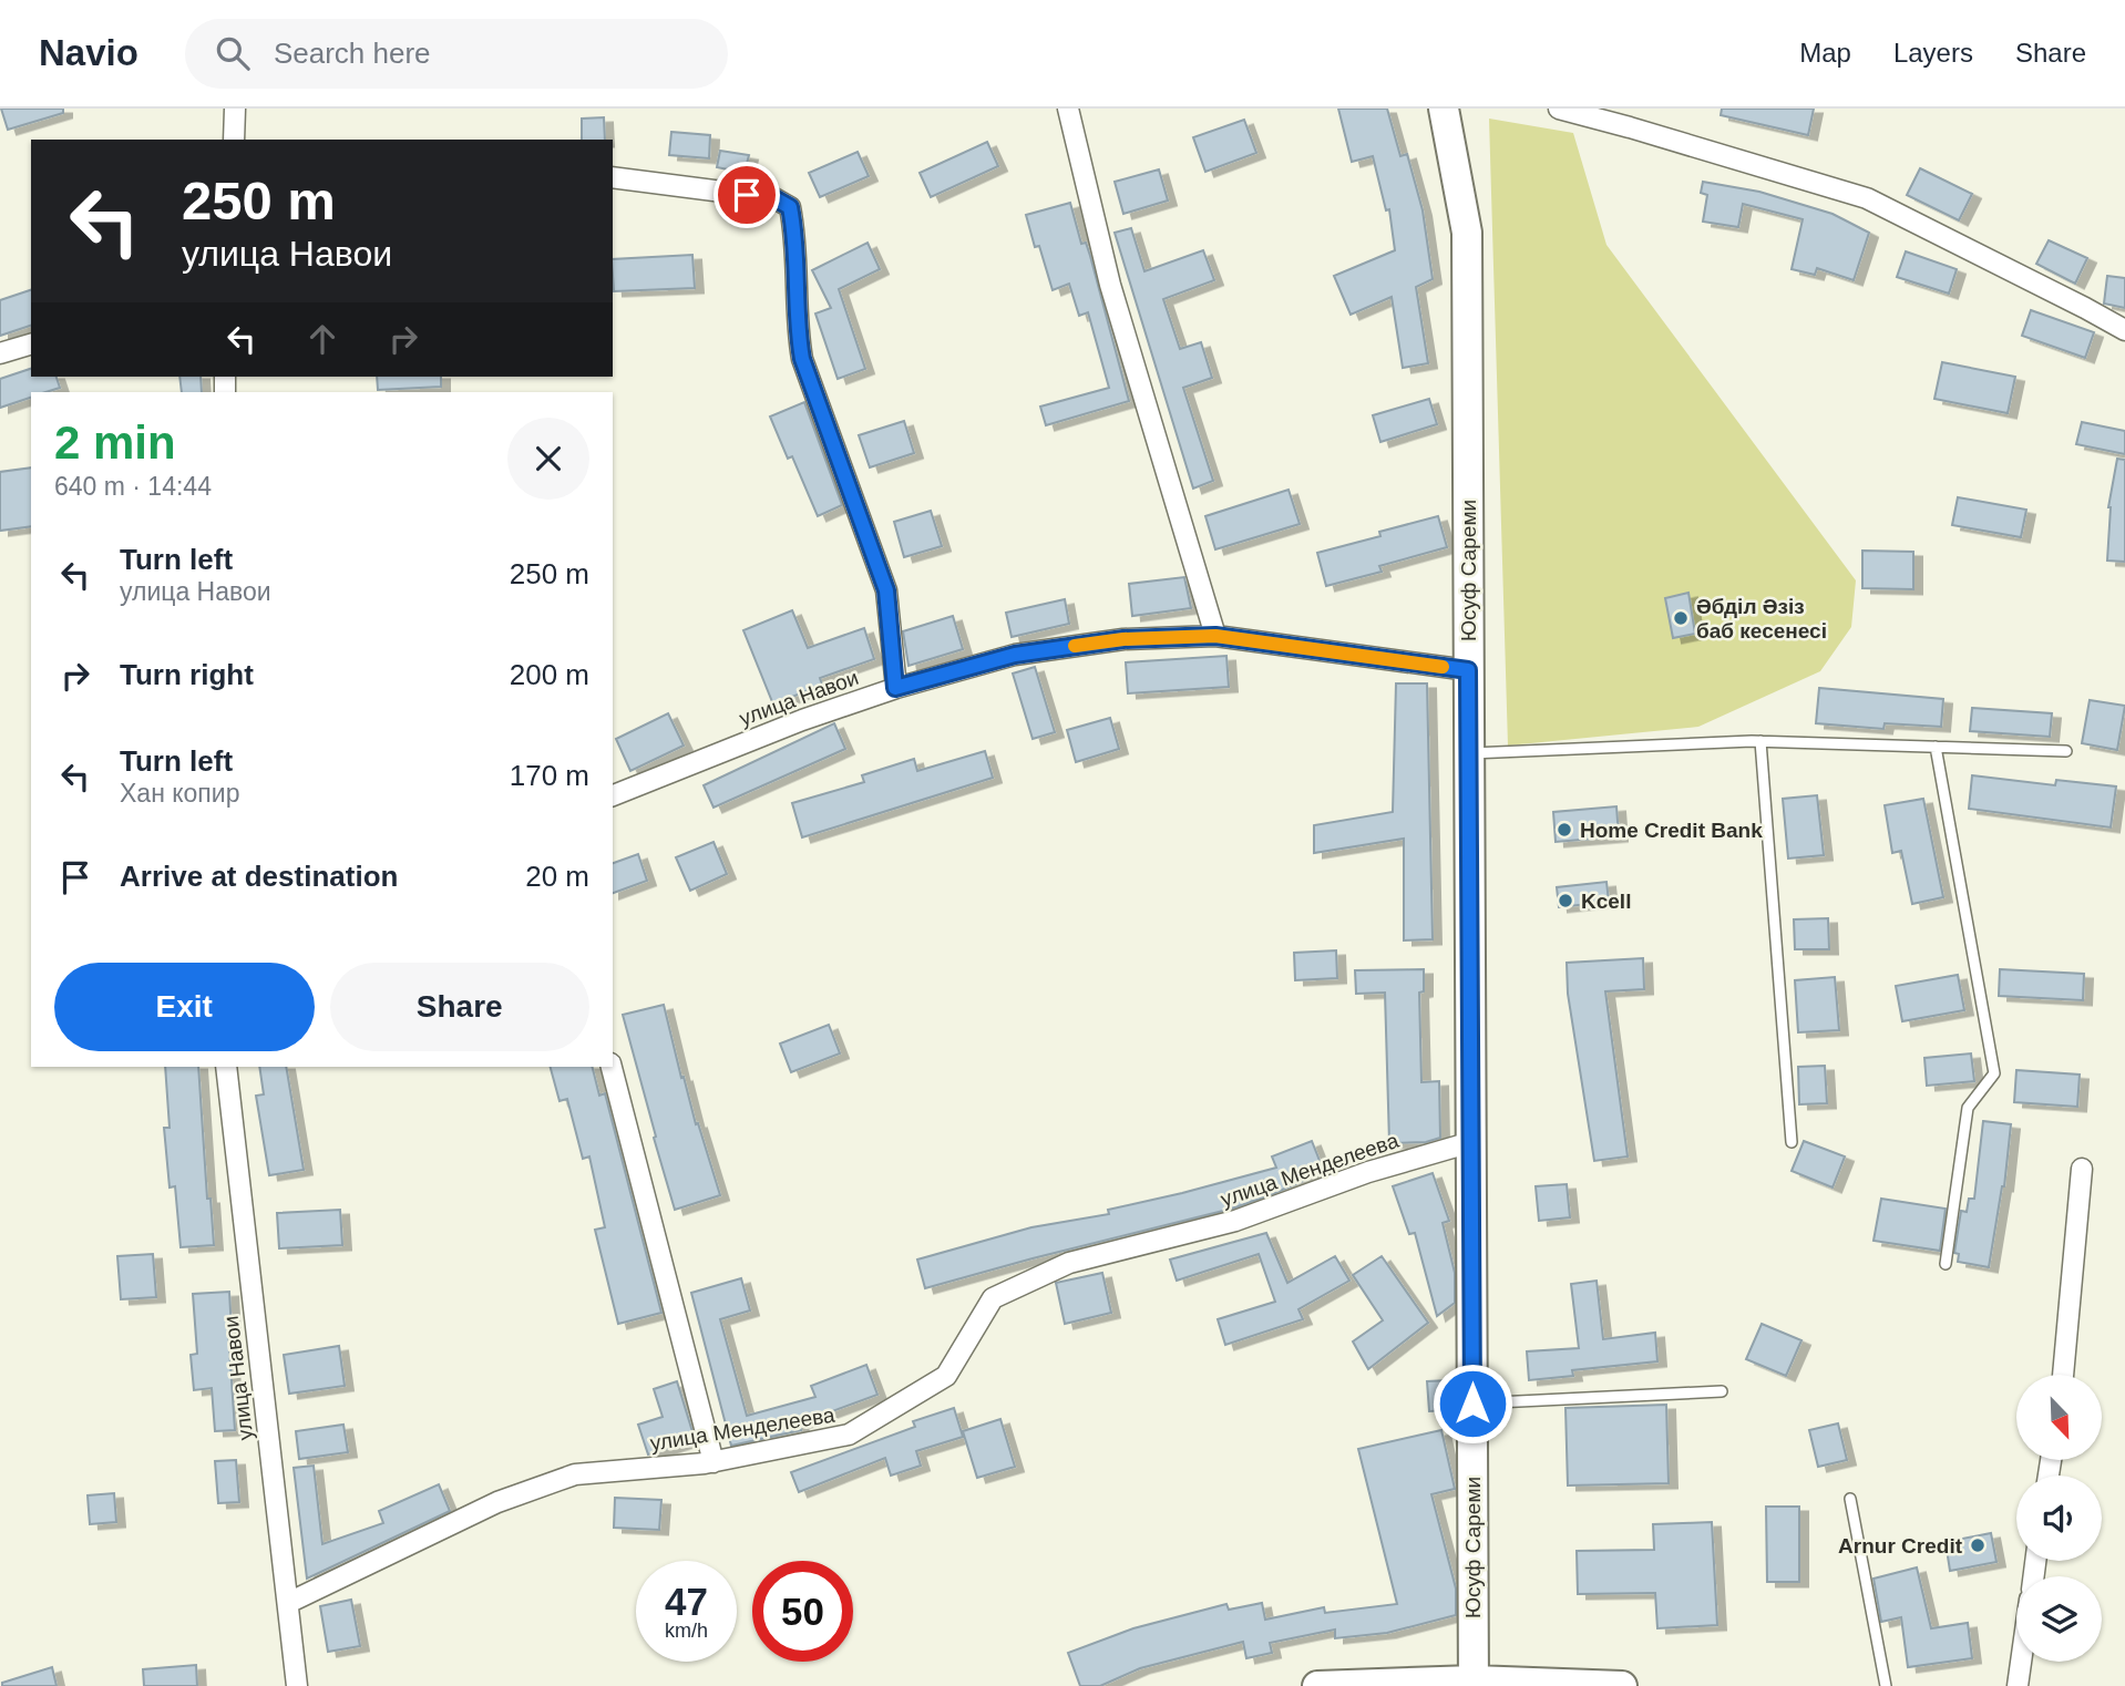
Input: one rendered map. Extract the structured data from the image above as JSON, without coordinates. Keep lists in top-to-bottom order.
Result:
{
  "streets": {
    "main road": ["Юсуф Сареми"],
    "street": ["улица Навои", "улица Менделеева"]
  },
  "crossings": [
    ["Юсуф Сареми", "улица Навои"],
    ["Юсуф Сареми", "улица Менделеева"],
    ["улица Навои", "улица Менделеева"]
  ],
  "places": [
    "Әбділ Әзіз баб кесенесі",
    "Home Credit Bank",
    "Kcell",
    "Arnur Credit"
  ],
  "north": "bottom right",
  "page": {
    "header": "Navio",
    "search": "Search here",
    "nav": ["Map", "Layers", "Share"],
    "turn": ["250 m", "улица Навои"],
    "heading": ["2 min", "640 m · 14:44"],
    "list": [
      {
        "name": "Turn left",
        "note": "улица Навои",
        "value": "250 m"
      },
      {
        "name": "Turn right",
        "value": "200 m"
      },
      {
        "name": "Turn left",
        "note": "Хан копир",
        "value": "170 m"
      },
      {
        "name": "Arrive at destination",
        "value": "20 m"
      }
    ],
    "buttons": ["Exit", "Share"],
    "speed": "47 km/h",
    "limit": "50"
  }
}
